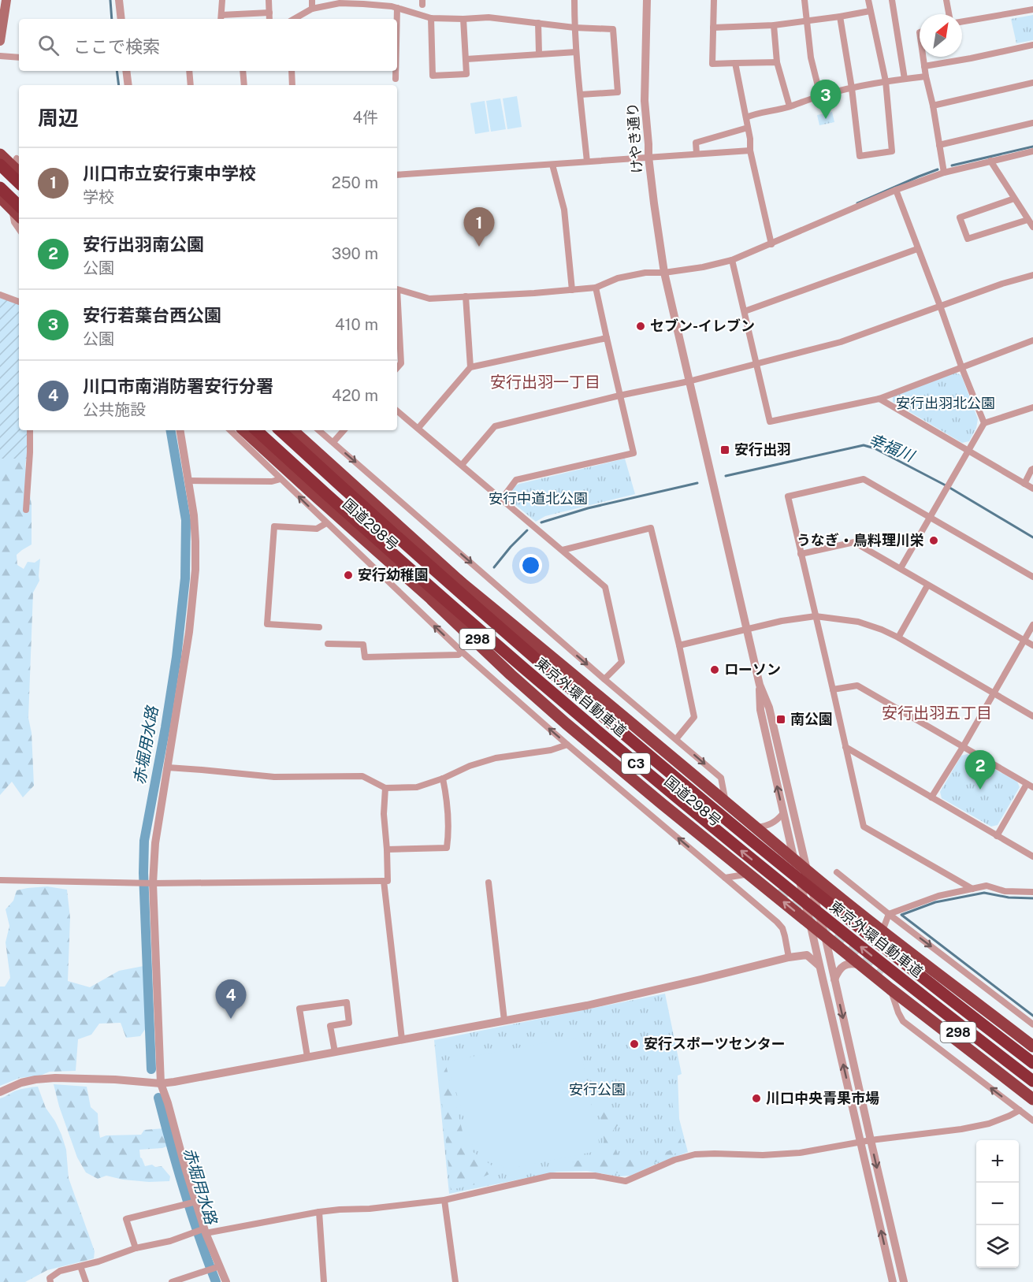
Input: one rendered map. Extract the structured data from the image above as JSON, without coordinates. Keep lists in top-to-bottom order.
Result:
{
  "streets": {
    "highway": [
      "国道298号",
      "298",
      "東京外環自動車道",
      "C3"
    ],
    "street": ["けやき通り"]
  },
  "districts": ["安行出羽一丁目", "安行出羽五丁目"],
  "water": ["幸福川", "赤堀用水路"],
  "parks": ["安行出羽北公園", "安行中道北公園", "安行公園"],
  "places": {
    "other": [
      "セブン-イレブン",
      "うなぎ・鳥料理川栄",
      "安行幼稚園",
      "ローソン",
      "安行スポーツセンター",
      "川口中央青果市場"
    ],
    "transit": ["安行出羽", "南公園"]
  },
  "north": "top right",
  "page": {
    "search": "ここで検索",
    "pins": [
      "3",
      "1",
      "2",
      "4"
    ],
    "heading": ["周辺", "4件"],
    "list": [
      {
        "mark": "1",
        "name": "川口市立安行東中学校",
        "note": "学校",
        "value": "250 m"
      },
      {
        "mark": "2",
        "name": "安行出羽南公園",
        "note": "公園",
        "value": "390 m"
      },
      {
        "mark": "3",
        "name": "安行若葉台西公園",
        "note": "公園",
        "value": "410 m"
      },
      {
        "mark": "4",
        "name": "川口市南消防署安行分署",
        "note": "公共施設",
        "value": "420 m"
      }
    ],
    "map_buttons": ["+", "−"]
  }
}
